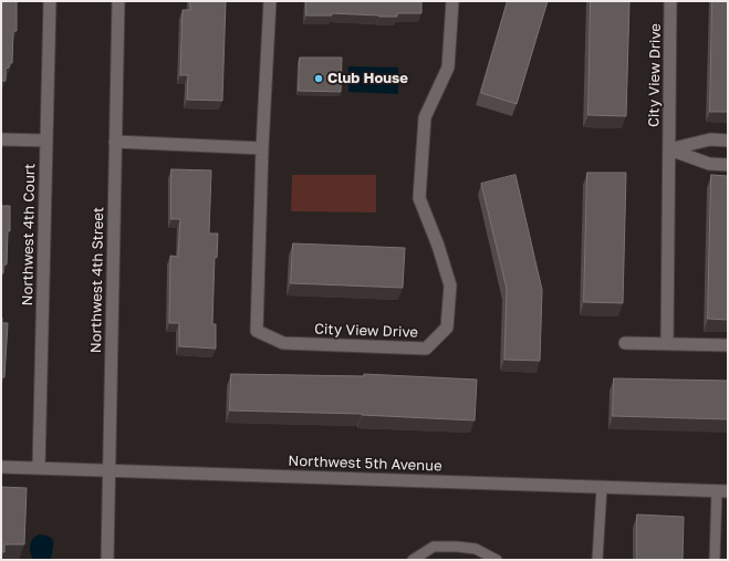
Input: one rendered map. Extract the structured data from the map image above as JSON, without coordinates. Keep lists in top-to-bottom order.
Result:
{
  "streets": {
    "street": [
      "City View Drive",
      "Northwest 4th Court",
      "Northwest 4th Street",
      "Northwest 5th Avenue"
    ]
  },
  "crossings": [
    ["Northwest 4th Court", "Northwest 5th Avenue"],
    ["Northwest 4th Street", "Northwest 5th Avenue"]
  ],
  "places": ["Club House"]
}
